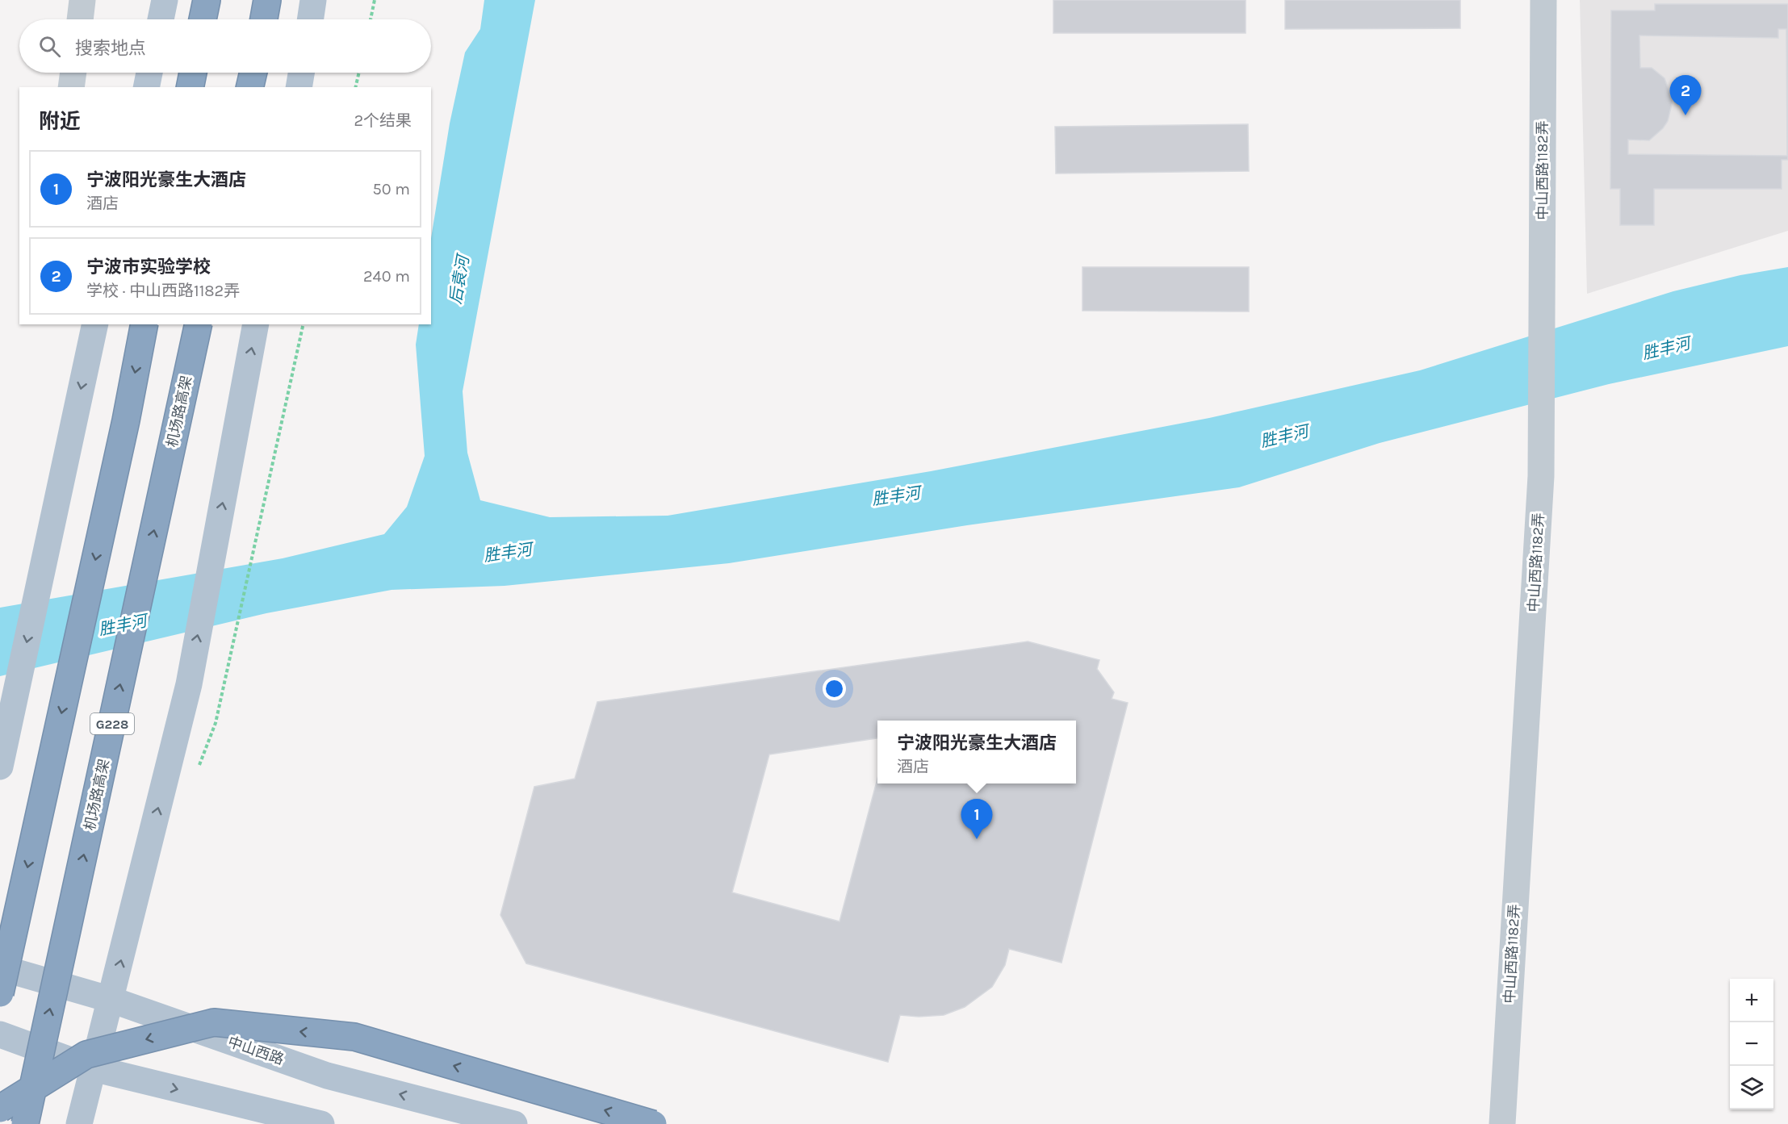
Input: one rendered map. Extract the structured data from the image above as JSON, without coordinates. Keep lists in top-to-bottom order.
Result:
{
  "streets": {
    "highway": ["机场路高架", "G228"],
    "main road": ["中山西路"],
    "street": ["中山西路1182弄"]
  },
  "water": ["后袁河", "胜丰河"],
  "page": {
    "search": "搜索地点",
    "pins": ["2", "1"],
    "heading": ["附近", "2个结果"],
    "list": [
      {
        "mark": "1",
        "name": "宁波阳光豪生大酒店",
        "note": "酒店",
        "value": "50 m"
      },
      {
        "mark": "2",
        "name": "宁波市实验学校",
        "note": "学校 · 中山西路1182弄",
        "value": "240 m"
      }
    ],
    "popup": ["宁波阳光豪生大酒店", "酒店"],
    "map_buttons": ["+", "−"]
  }
}
